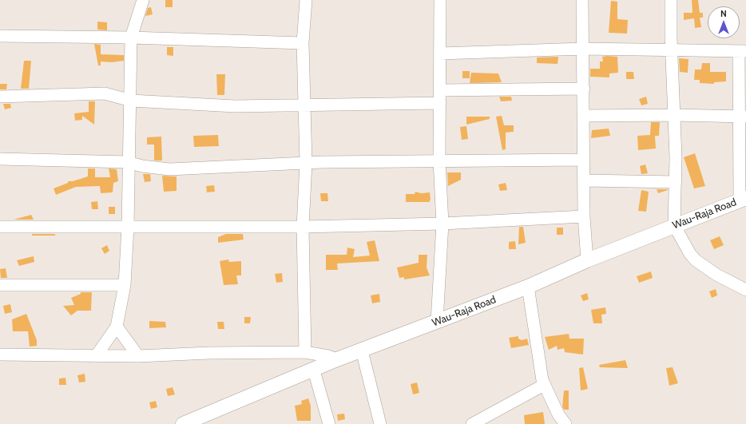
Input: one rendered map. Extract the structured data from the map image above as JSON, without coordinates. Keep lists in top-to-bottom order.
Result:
{
  "streets": {
    "main road": ["Wau-Raja Road"]
  },
  "north": "top"
}
